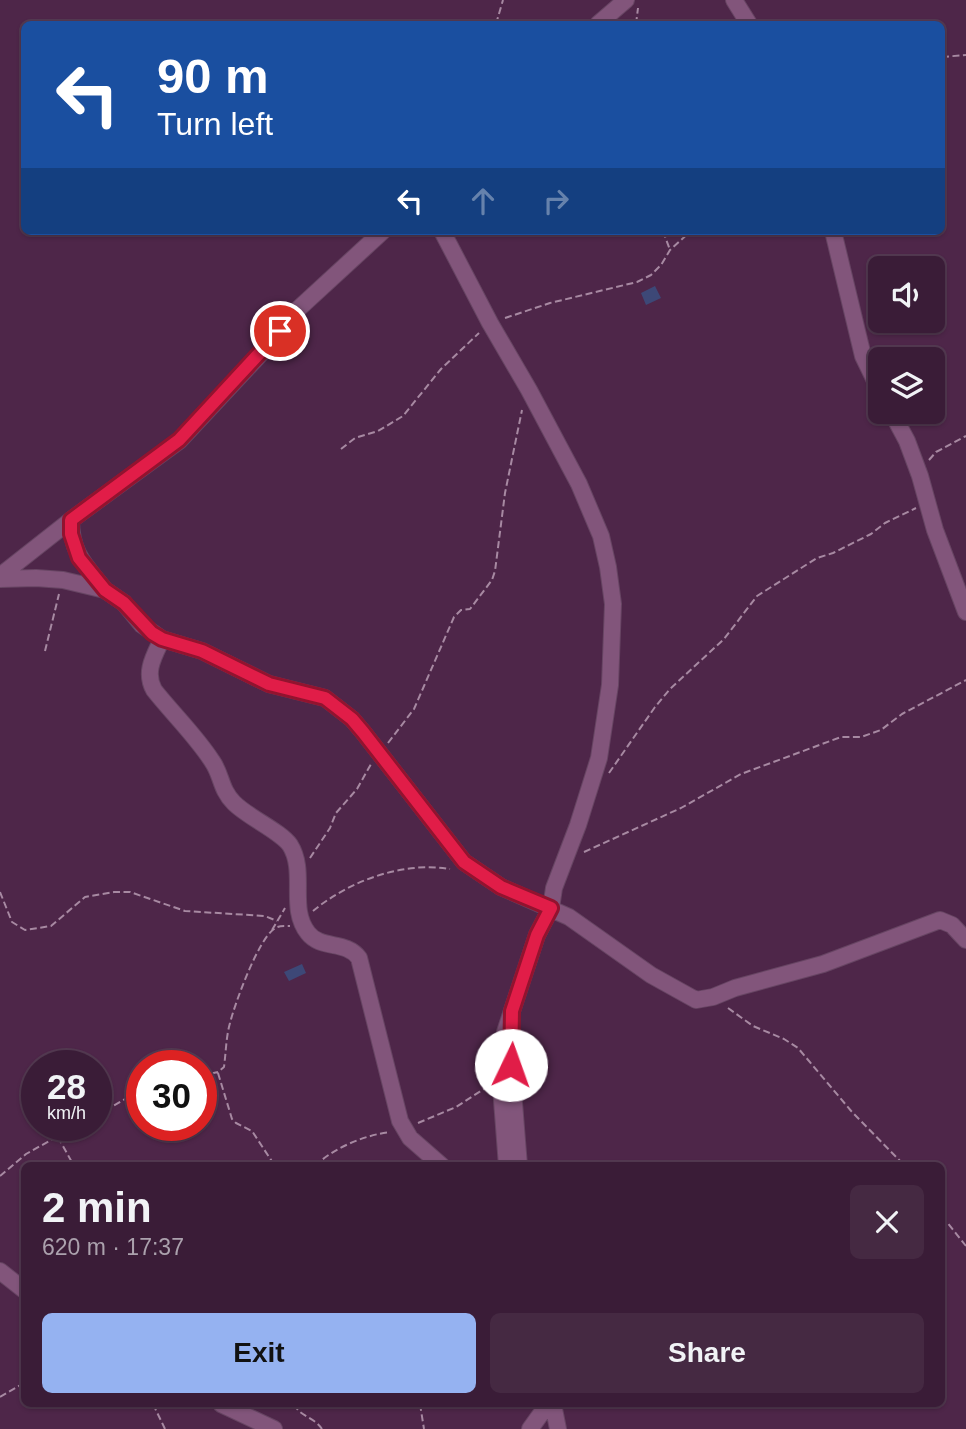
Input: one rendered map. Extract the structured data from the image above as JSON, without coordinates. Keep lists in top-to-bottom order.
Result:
{
  "page": {
    "turn": ["90 m", "Turn left"],
    "speed": "28 km/h",
    "limit": "30",
    "heading": ["2 min", "620 m · 17:37"],
    "buttons": ["Exit", "Share"]
  }
}
